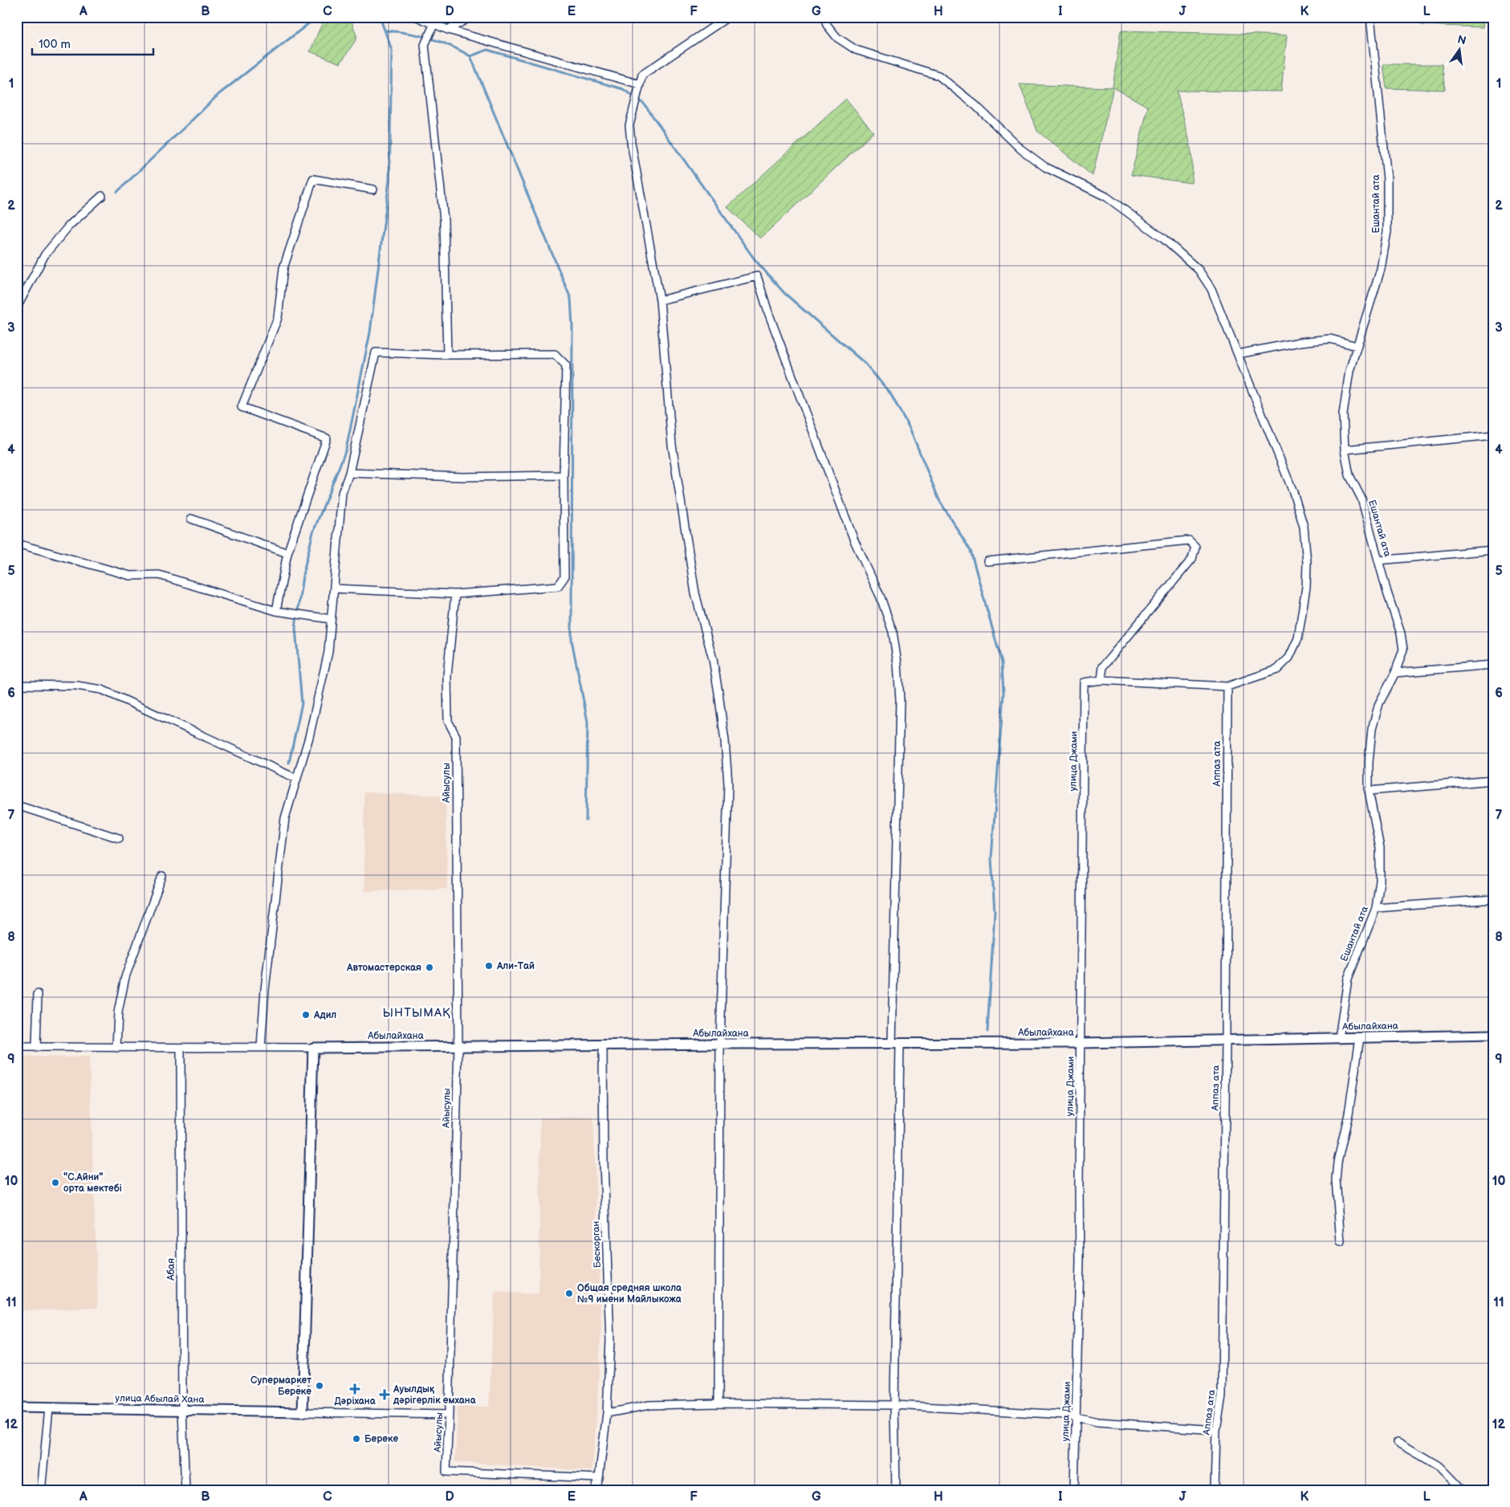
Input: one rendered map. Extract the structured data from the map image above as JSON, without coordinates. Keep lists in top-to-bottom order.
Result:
{
  "streets": {
    "main road": ["Абылайхана", "улица Абылай Хана"],
    "street": [
      "Ешантай ата",
      "улица Джами",
      "Аппаз ата",
      "Айысулы",
      "Бескорган",
      "Абая"
    ]
  },
  "crossings": [
    ["Ешантай ата", "Абылайхана"],
    ["улица Джами", "Абылайхана"],
    ["Аппаз ата", "Абылайхана"],
    ["Айысулы", "Абылайхана"],
    ["Айысулы", "Бескорган"],
    ["Абылайхана", "Бескорган"],
    ["Абая", "улица Абылай Хана"]
  ],
  "districts": ["ЫНТЫМАҚ"],
  "places": {
    "other": [
      "Али-Тай",
      "Автомастерская",
      "Адил",
      "\"С.Айни\" орта мектебі",
      "Общая средняя школа №9 имени Майлыкожа",
      "Супермаркет Береке",
      "Береке"
    ],
    "health": ["Дәріхана", "Ауылдық дәрігерлік емхана"]
  },
  "scale_bar": "100 m",
  "north": "top",
  "grid": {
    "columns": [
      "A",
      "B",
      "C",
      "D",
      "E",
      "F",
      "G",
      "H",
      "I",
      "J",
      "K",
      "L"
    ],
    "rows": [
      "1",
      "2",
      "3",
      "4",
      "5",
      "6",
      "7",
      "8",
      "9",
      "10",
      "11",
      "12"
    ]
  }
}
